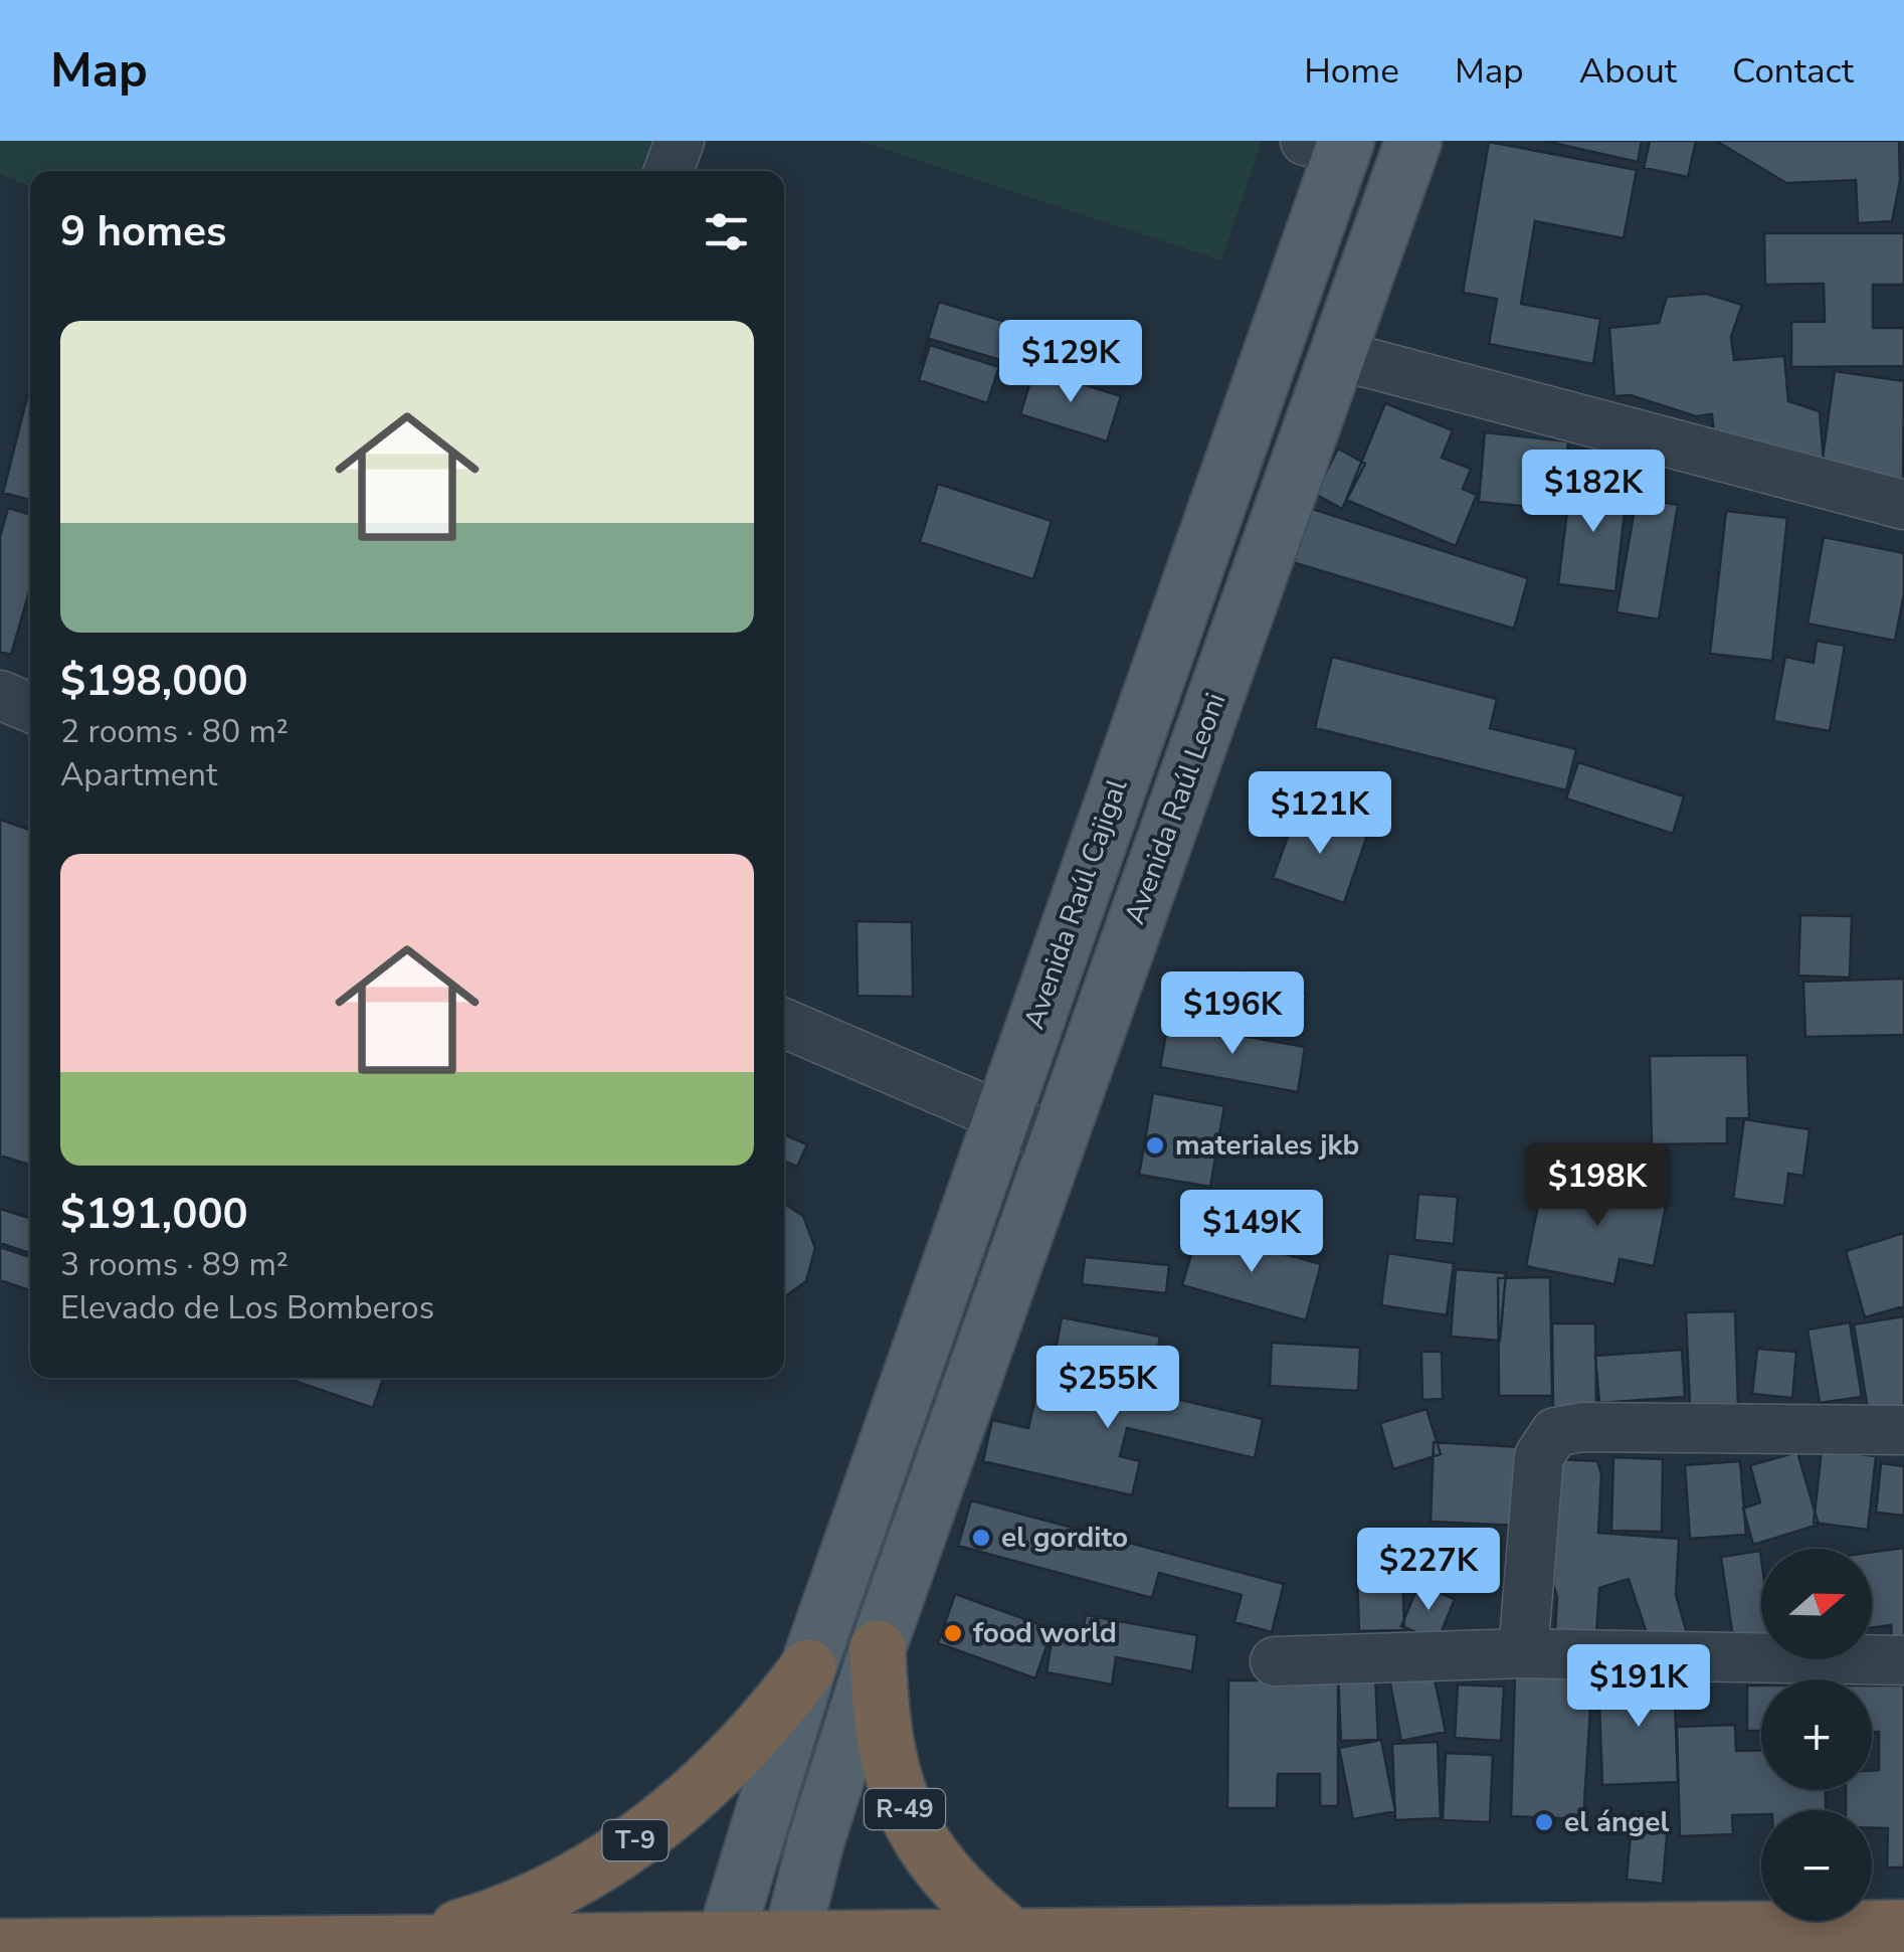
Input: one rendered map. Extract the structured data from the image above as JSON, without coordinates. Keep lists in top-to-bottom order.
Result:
{
  "streets": {
    "highway": ["R-49", "T-9"],
    "main road": ["Avenida Raúl Leoni", "Avenida Raúl Cajigal"]
  },
  "crossings": [
    ["Avenida Raúl Leoni", "R-49"],
    ["Avenida Raúl Cajigal", "T-9"],
    ["R-49", "T-9"]
  ],
  "places": [
    "materiales jkb",
    "el gordito",
    "food world",
    "el ángel"
  ],
  "north": "right",
  "page": {
    "header": "Map",
    "nav": [
      "Home",
      "Map",
      "About",
      "Contact"
    ],
    "heading": "9 homes",
    "list": [
      {
        "name": "$198,000",
        "note": "2 rooms · 80 m² · Apartment"
      },
      {
        "name": "$191,000",
        "note": "3 rooms · 89 m² · Elevado de Los Bomberos"
      }
    ],
    "price": [
      "$129K",
      "$182K",
      "$121K",
      "$196K",
      "$198K",
      "$149K",
      "$255K",
      "$227K",
      "$191K"
    ],
    "map_buttons": ["+", "−"]
  }
}
